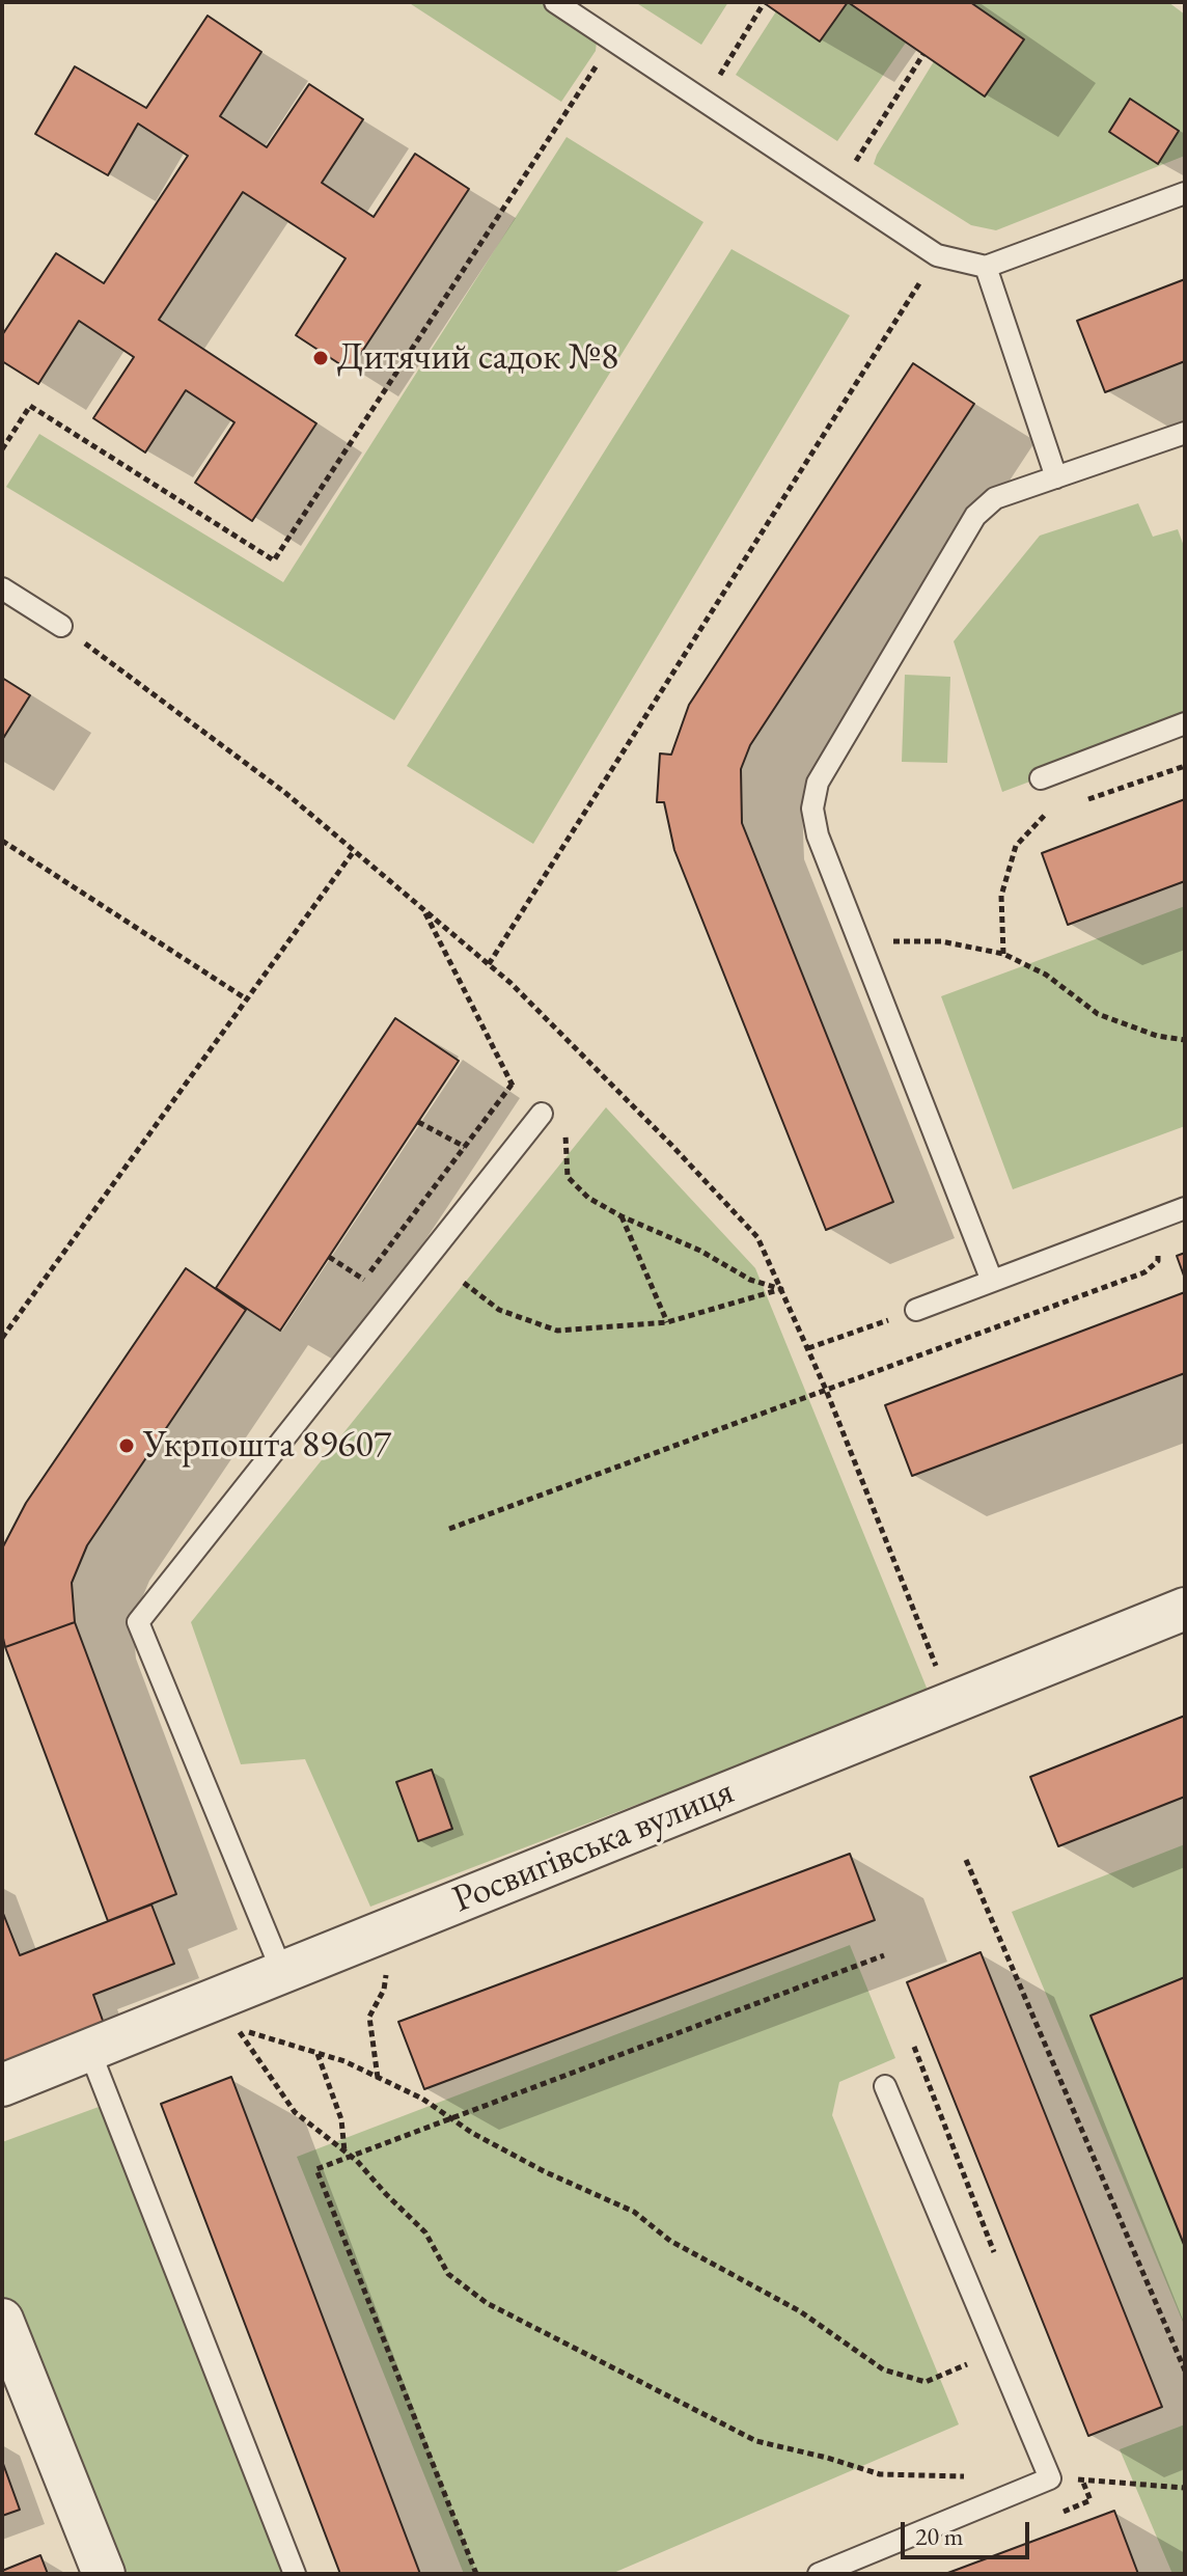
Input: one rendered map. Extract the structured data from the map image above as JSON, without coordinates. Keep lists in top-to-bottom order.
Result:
{
  "streets": {
    "street": ["Росвигівська вулиця"]
  },
  "places": ["Дитячий садок №8", "Укрпошта 89607"],
  "scale_bar": "20 m"
}
